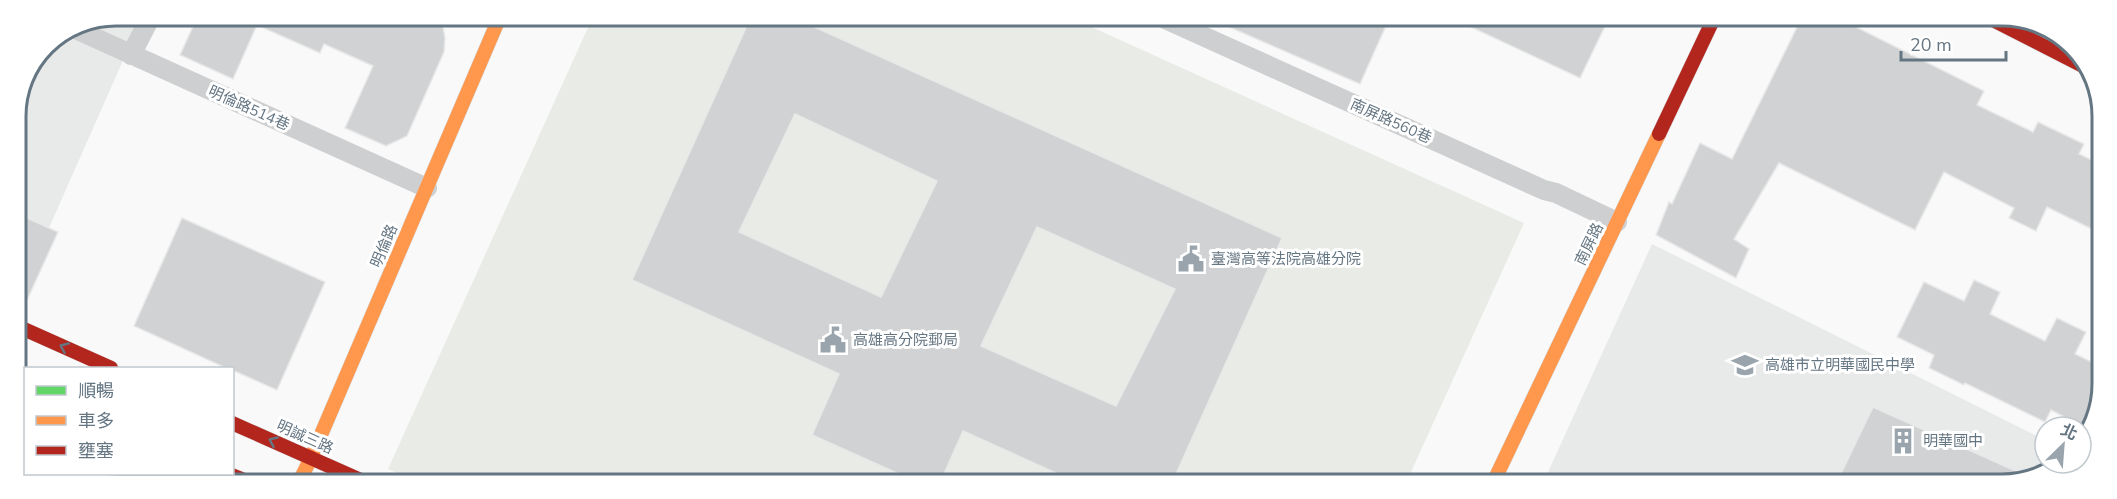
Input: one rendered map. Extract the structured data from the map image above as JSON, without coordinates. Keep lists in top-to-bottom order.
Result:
{
  "streets": {
    "street": ["南屏路", "明倫路", "明誠三路"],
    "lane": ["明倫路514巷", "南屏路560巷"]
  },
  "crossings": [
    ["明倫路514巷", "明倫路"],
    ["南屏路560巷", "南屏路"],
    ["明倫路", "明誠三路"]
  ],
  "one_way": ["明誠三路"],
  "places": {
    "public building": ["臺灣高等法院高雄分院", "高雄高分院郵局"],
    "school or university": ["高雄市立明華國民中學"],
    "building": ["明華國中"]
  },
  "legend": ["順暢", "車多", "壅塞"],
  "scale_bar": "20 m",
  "north": "top right"
}
